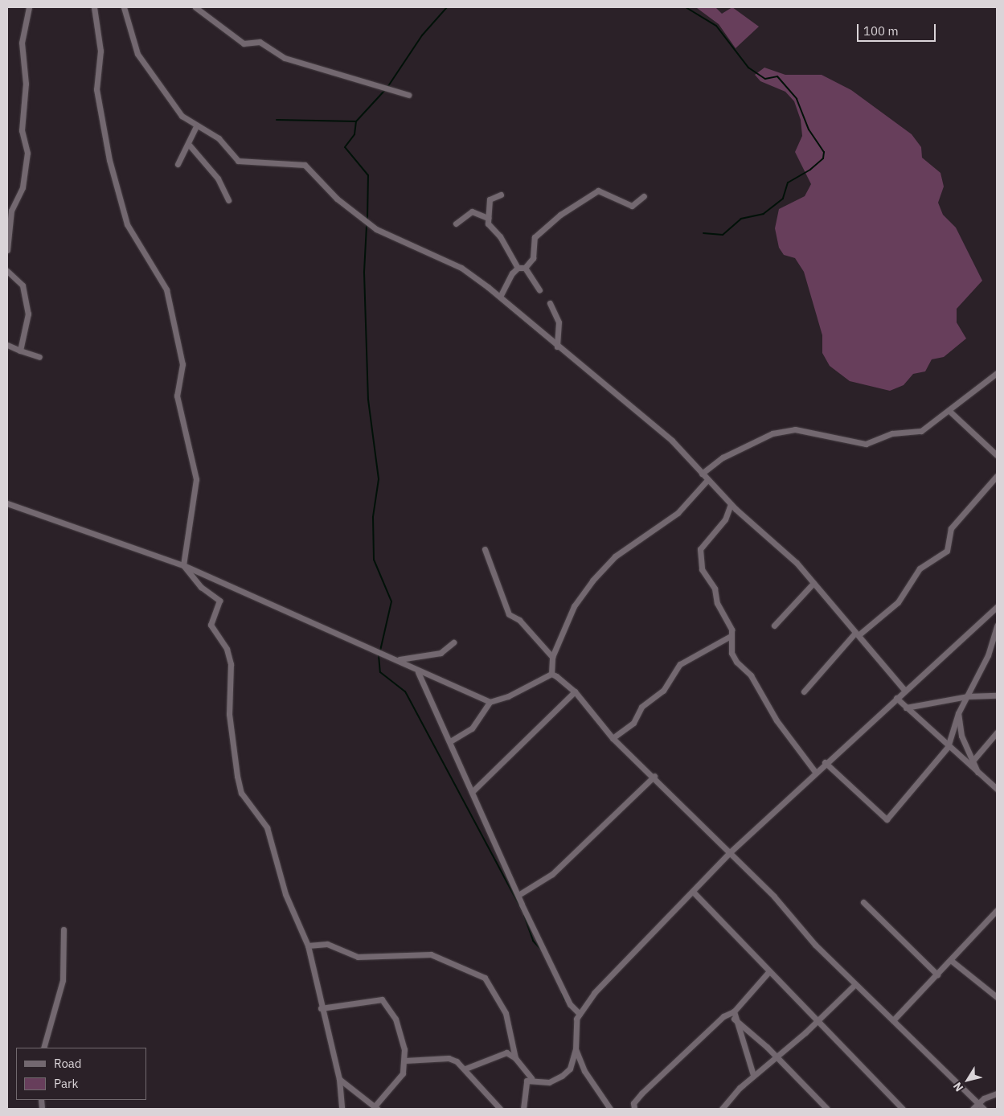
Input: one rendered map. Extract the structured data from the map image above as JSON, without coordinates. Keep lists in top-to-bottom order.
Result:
{
  "legend": ["Road", "Park"],
  "scale_bar": "100 m",
  "north": "bottom left"
}
